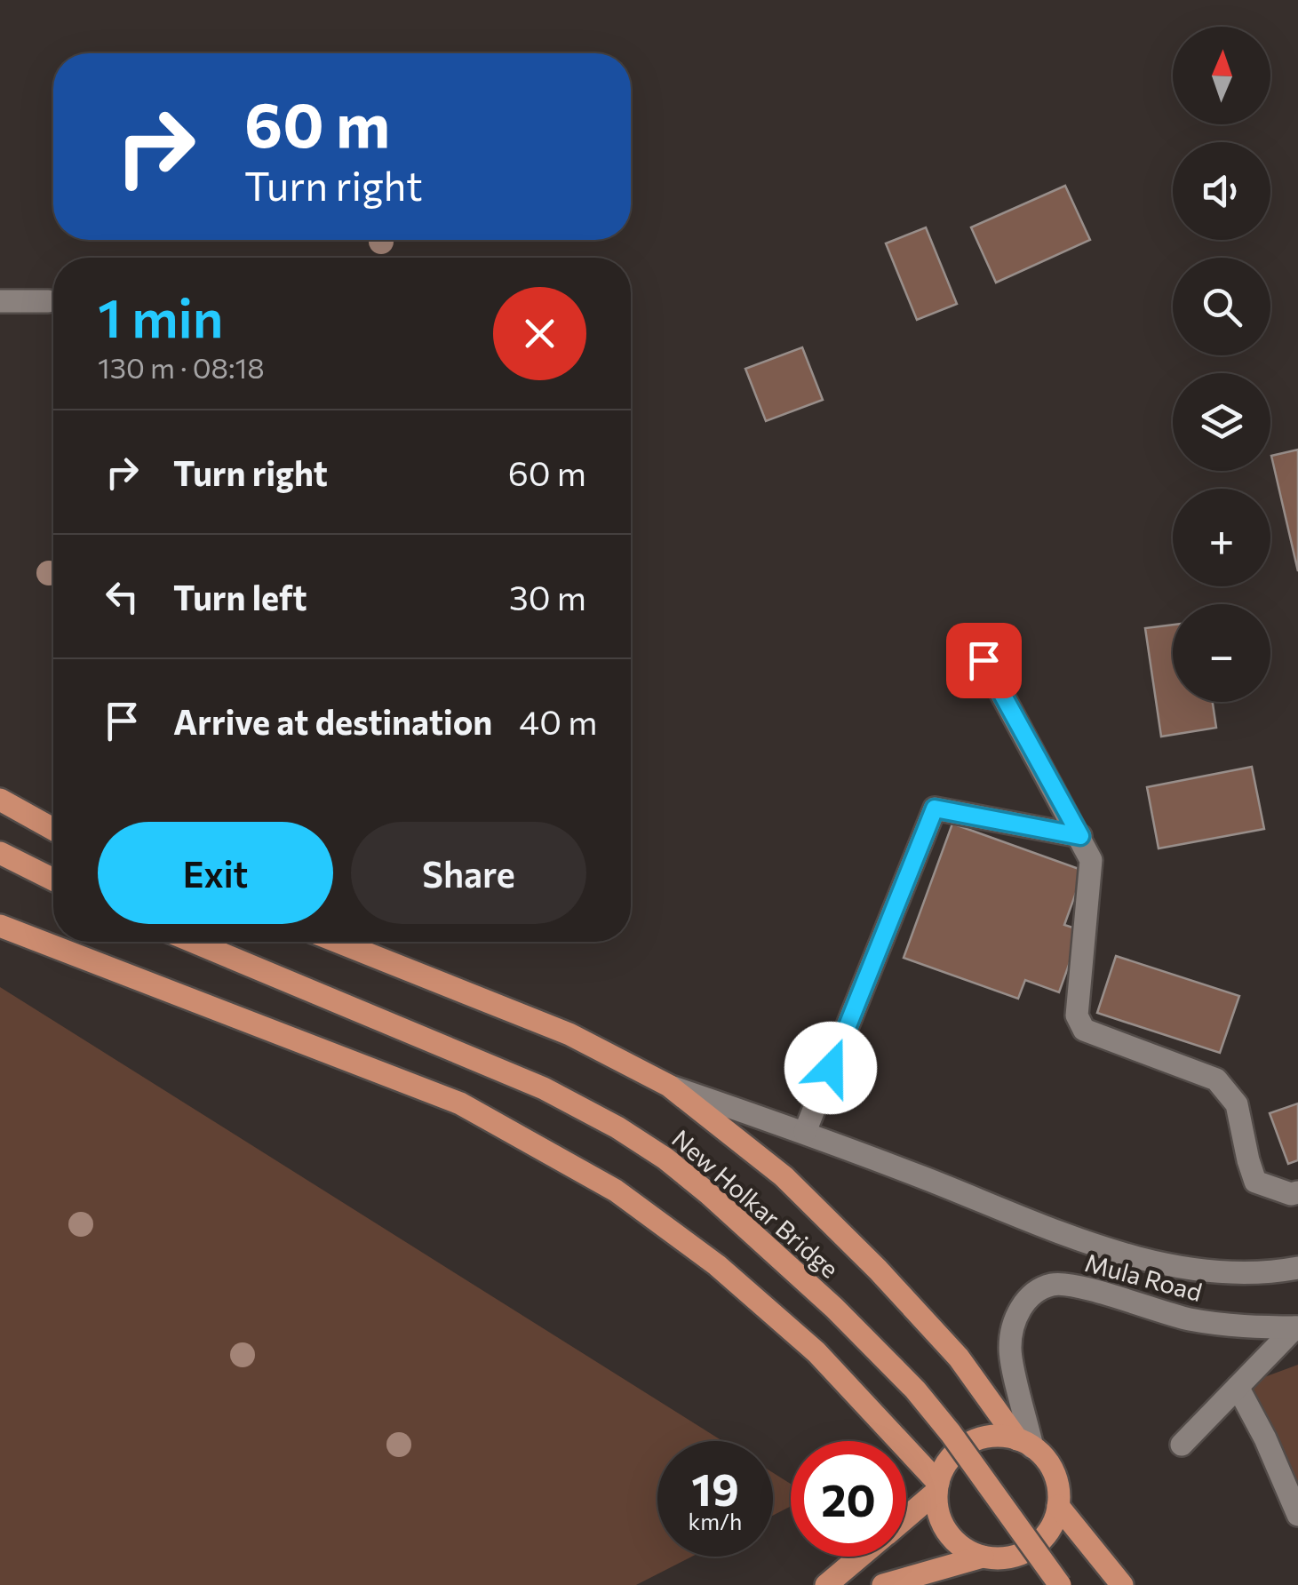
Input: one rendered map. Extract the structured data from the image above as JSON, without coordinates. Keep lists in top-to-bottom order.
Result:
{
  "streets": {
    "main road": ["New Holkar Bridge"],
    "street": ["Mula Road"]
  },
  "north": "top",
  "page": {
    "map_buttons": ["+", "−"],
    "turn": ["60 m", "Turn right"],
    "heading": ["1 min", "130 m · 08:18"],
    "list": [
      {
        "name": "Turn right",
        "value": "60 m"
      },
      {
        "name": "Turn left",
        "value": "30 m"
      },
      {
        "name": "Arrive at destination",
        "value": "40 m"
      }
    ],
    "buttons": ["Exit", "Share"],
    "speed": "19 km/h",
    "limit": "20"
  }
}
